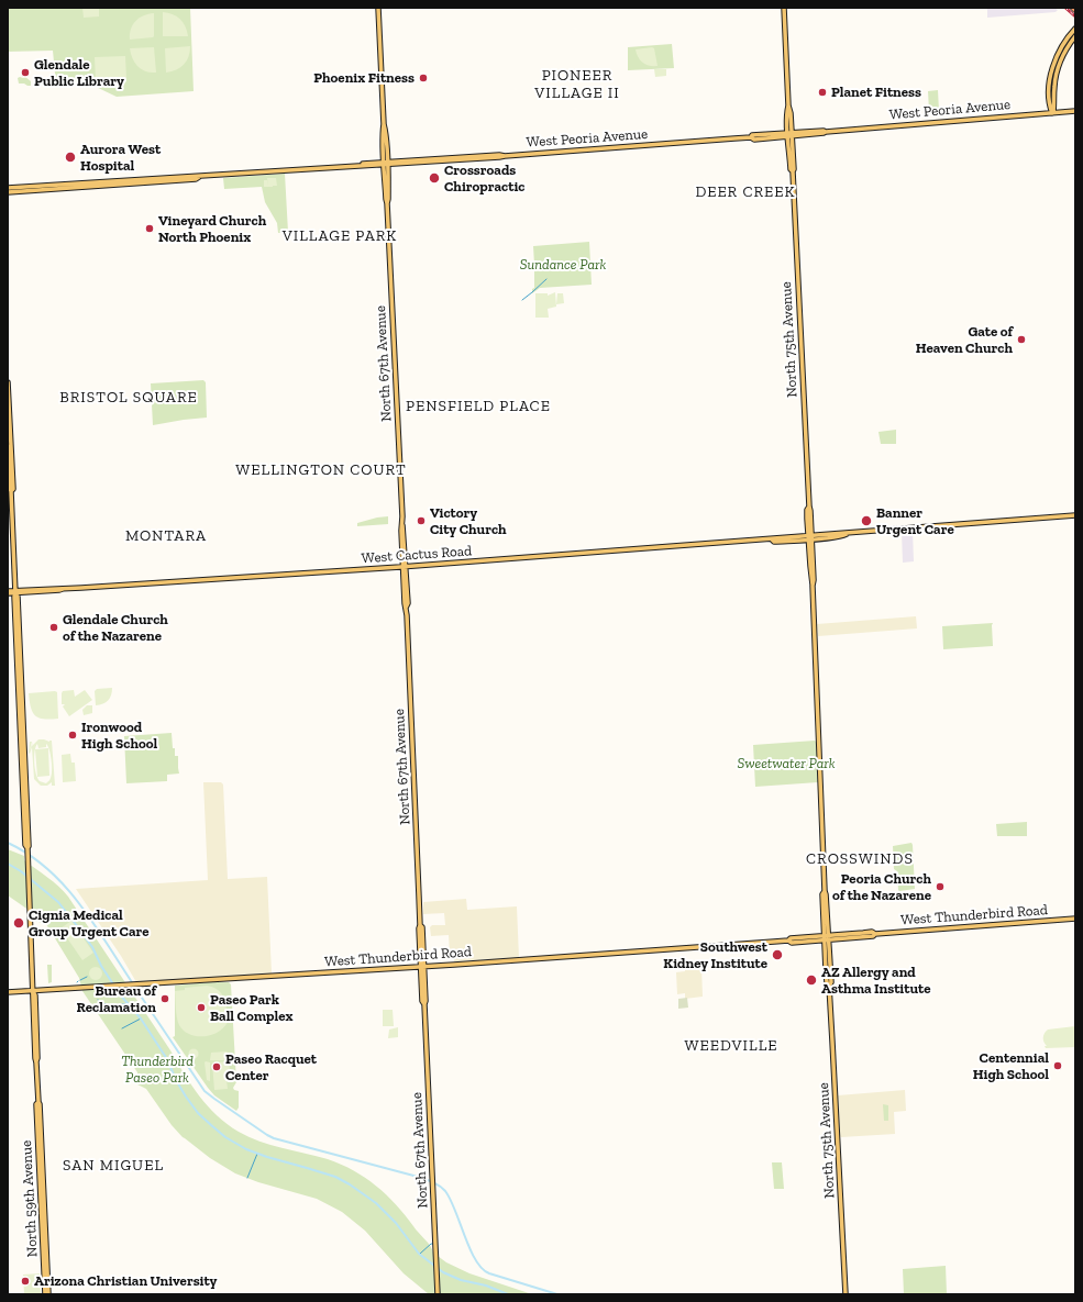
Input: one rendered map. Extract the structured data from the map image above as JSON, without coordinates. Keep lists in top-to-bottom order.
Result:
{
  "streets": {
    "main road": [
      "West Peoria Avenue",
      "North 75th Avenue",
      "North 67th Avenue",
      "West Cactus Road",
      "West Thunderbird Road",
      "North 59th Avenue"
    ]
  },
  "crossings": [
    ["West Peoria Avenue", "North 75th Avenue"],
    ["West Peoria Avenue", "North 67th Avenue"],
    ["North 75th Avenue", "West Cactus Road"],
    ["North 75th Avenue", "West Thunderbird Road"],
    ["North 67th Avenue", "West Cactus Road"],
    ["North 67th Avenue", "West Thunderbird Road"],
    ["West Cactus Road", "North 59th Avenue"],
    ["West Thunderbird Road", "North 59th Avenue"]
  ],
  "districts": [
    "PIONEER VILLAGE II",
    "DEER CREEK",
    "VILLAGE PARK",
    "BRISTOL SQUARE",
    "PENSFIELD PLACE",
    "WELLINGTON COURT",
    "MONTARA",
    "CROSSWINDS",
    "WEEDVILLE",
    "SAN MIGUEL"
  ],
  "parks": ["Sundance Park", "Sweetwater Park", "Thunderbird Paseo Park"],
  "places": [
    "Glendale Public Library",
    "Phoenix Fitness",
    "Planet Fitness",
    "Aurora West Hospital",
    "Crossroads Chiropractic",
    "Vineyard Church North Phoenix",
    "Gate of Heaven Church",
    "Victory City Church",
    "Banner Urgent Care",
    "Glendale Church of the Nazarene",
    "Ironwood High School",
    "Peoria Church of the Nazarene",
    "Cignia Medical Group Urgent Care",
    "Southwest Kidney Institute",
    "AZ Allergy and Asthma Institute",
    "Bureau of Reclamation",
    "Paseo Park Ball Complex",
    "Centennial High School",
    "Paseo Racquet Center",
    "Arizona Christian University"
  ]
}
